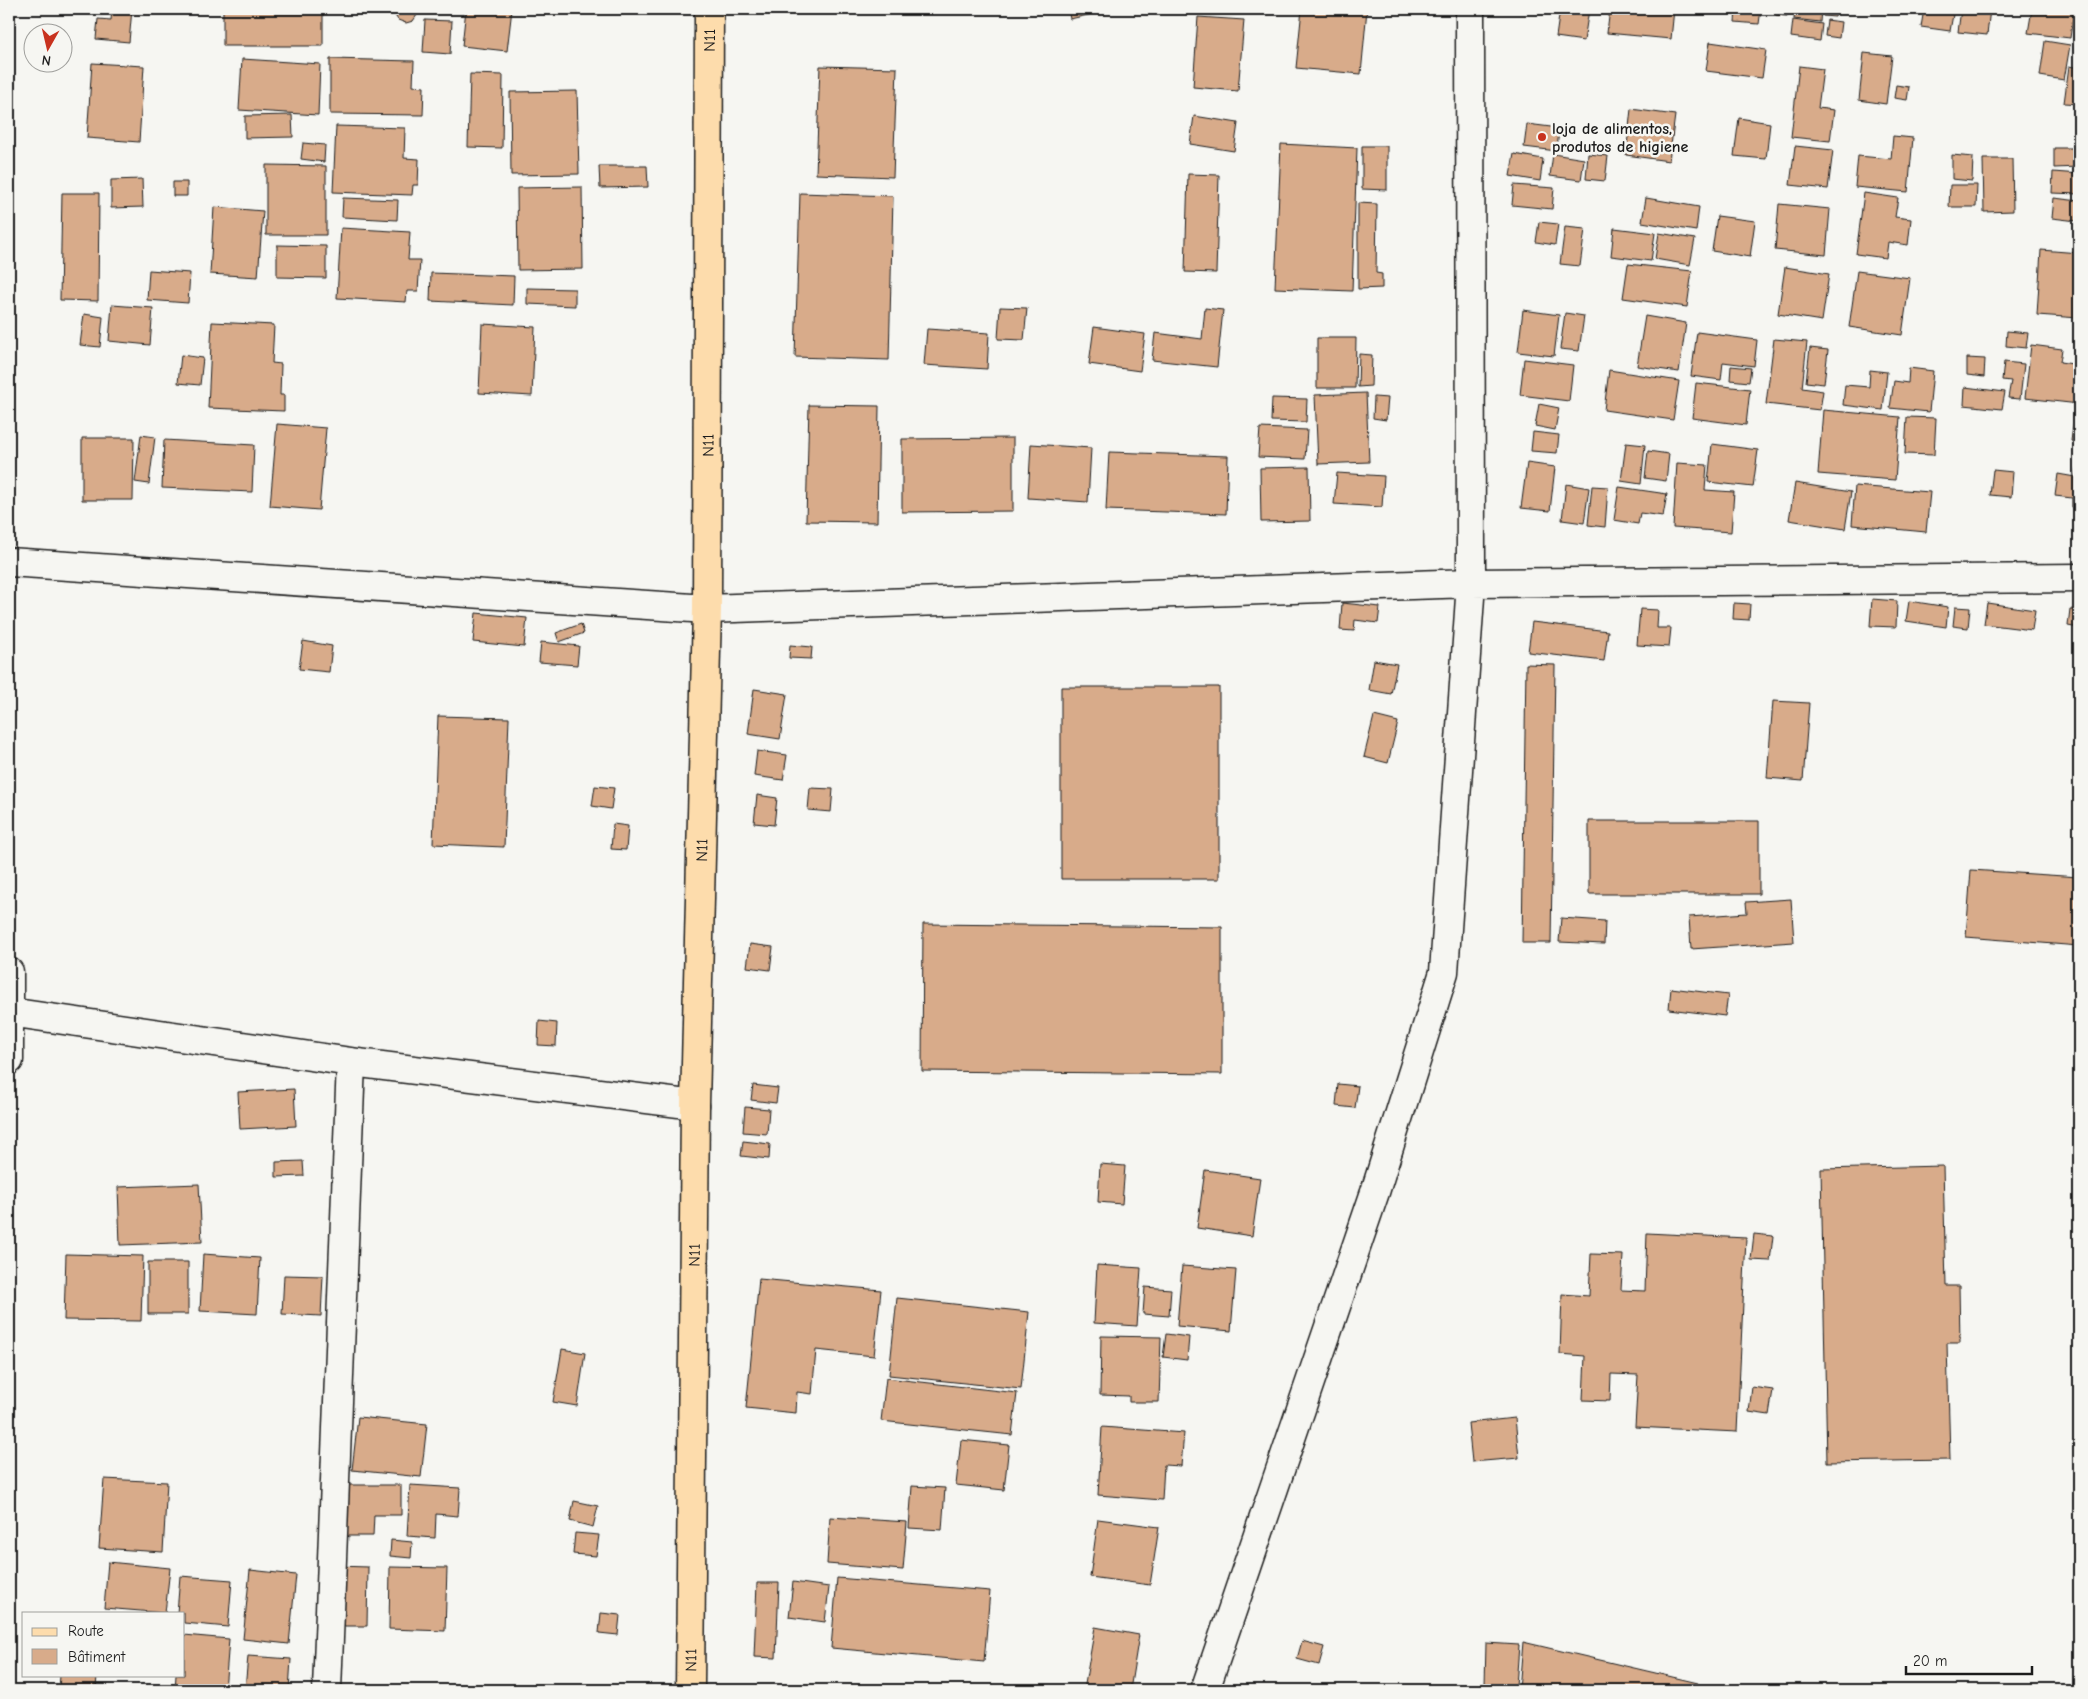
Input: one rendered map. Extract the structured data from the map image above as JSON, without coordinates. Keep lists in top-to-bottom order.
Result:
{
  "streets": {
    "main road": ["N11"]
  },
  "places": ["loja de alimentos, produtos de higiene"],
  "legend": ["Route", "Bâtiment"],
  "scale_bar": "20 m",
  "north": "bottom"
}
